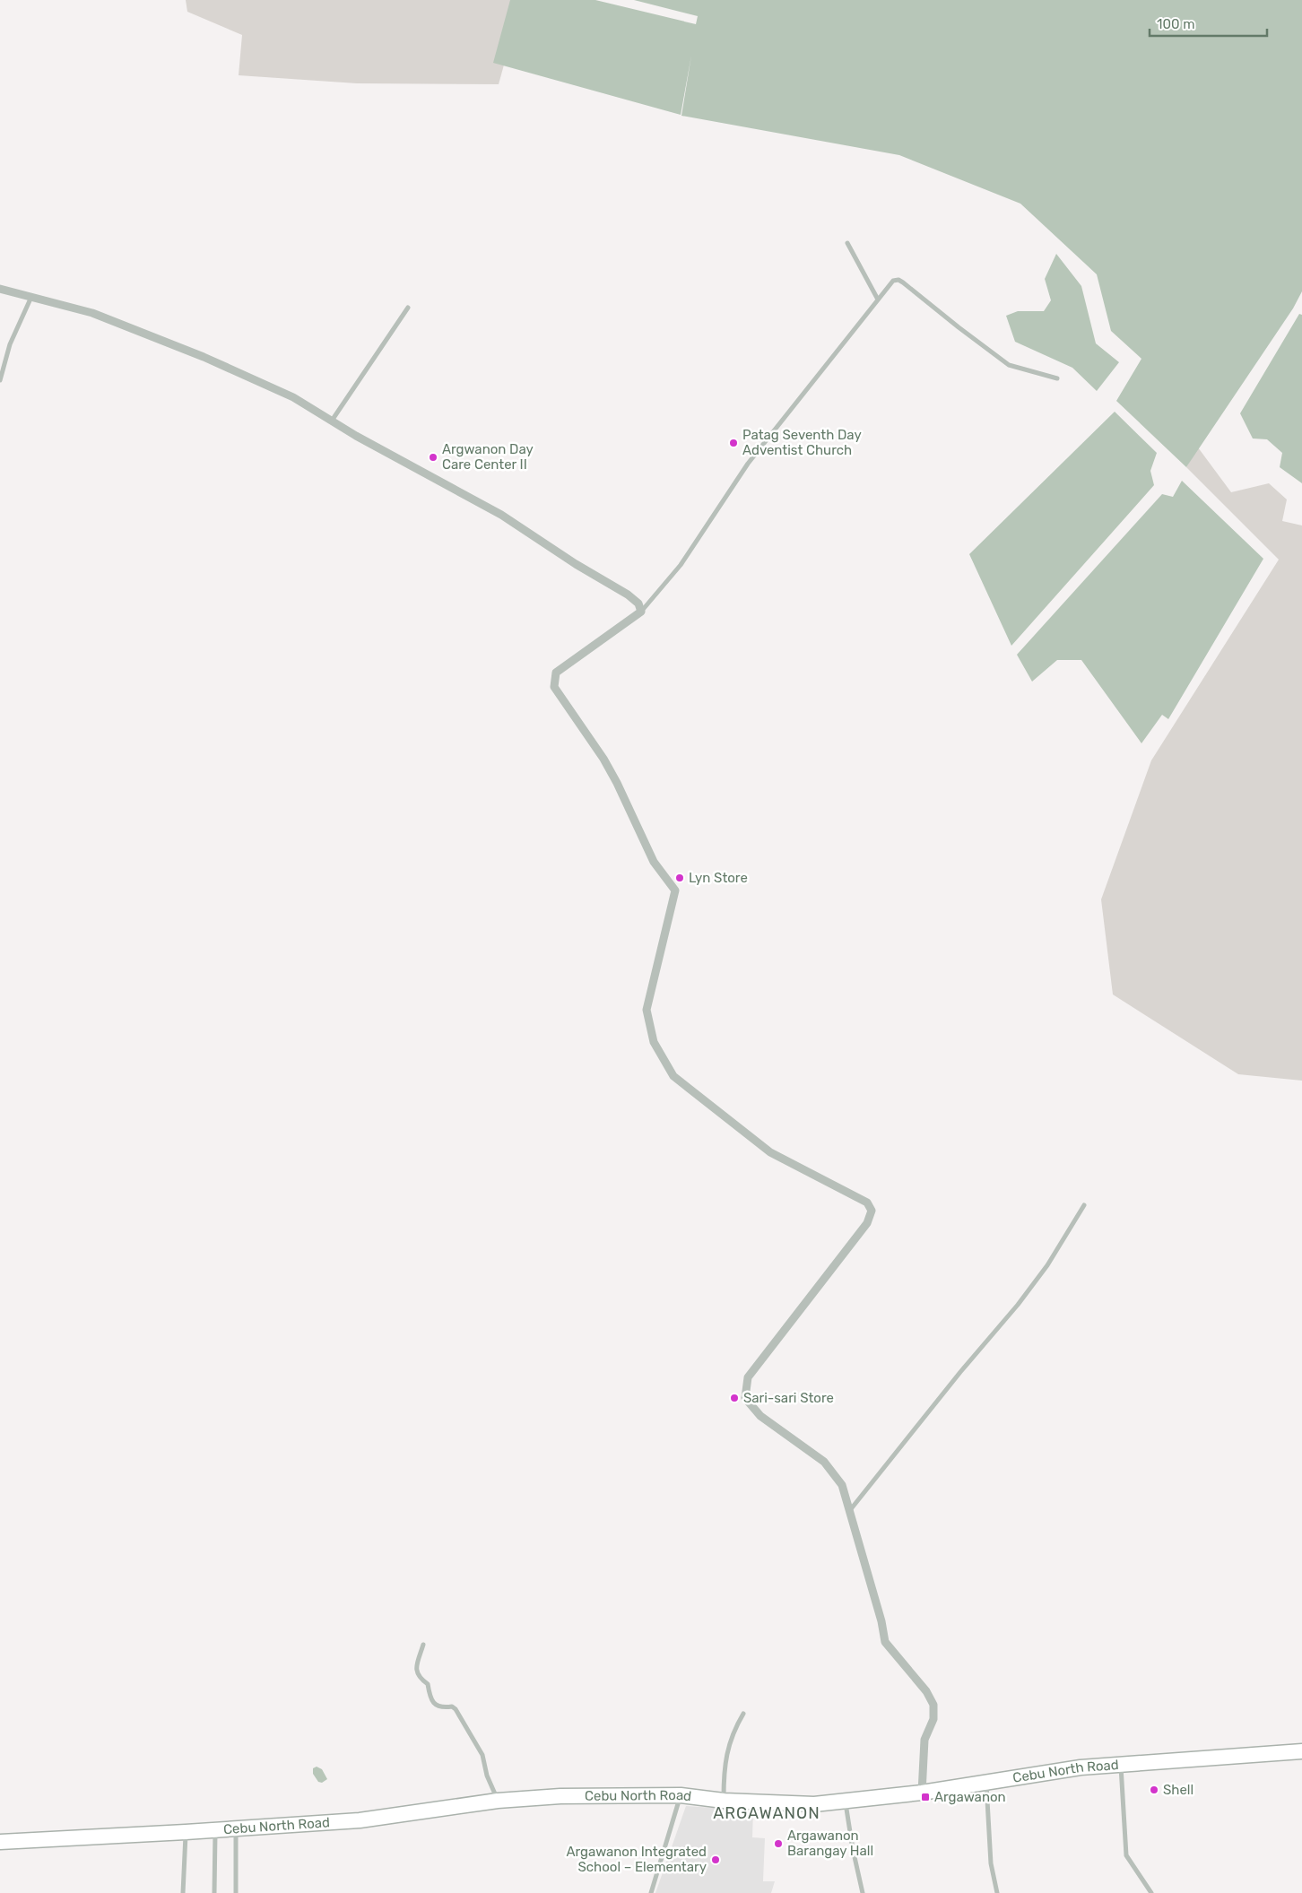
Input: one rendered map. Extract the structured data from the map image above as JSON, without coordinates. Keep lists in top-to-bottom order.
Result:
{
  "streets": {
    "highway": ["Cebu North Road"]
  },
  "districts": ["ARGAWANON"],
  "places": {
    "other": [
      "Patag Seventh Day Adventist Church",
      "Argwanon Day Care Center II",
      "Lyn Store",
      "Sari-sari Store",
      "Shell",
      "Argawanon Barangay Hall",
      "Argawanon Integrated School – Elementary"
    ],
    "transit": ["Argawanon"]
  },
  "scale_bar": "100 m"
}
